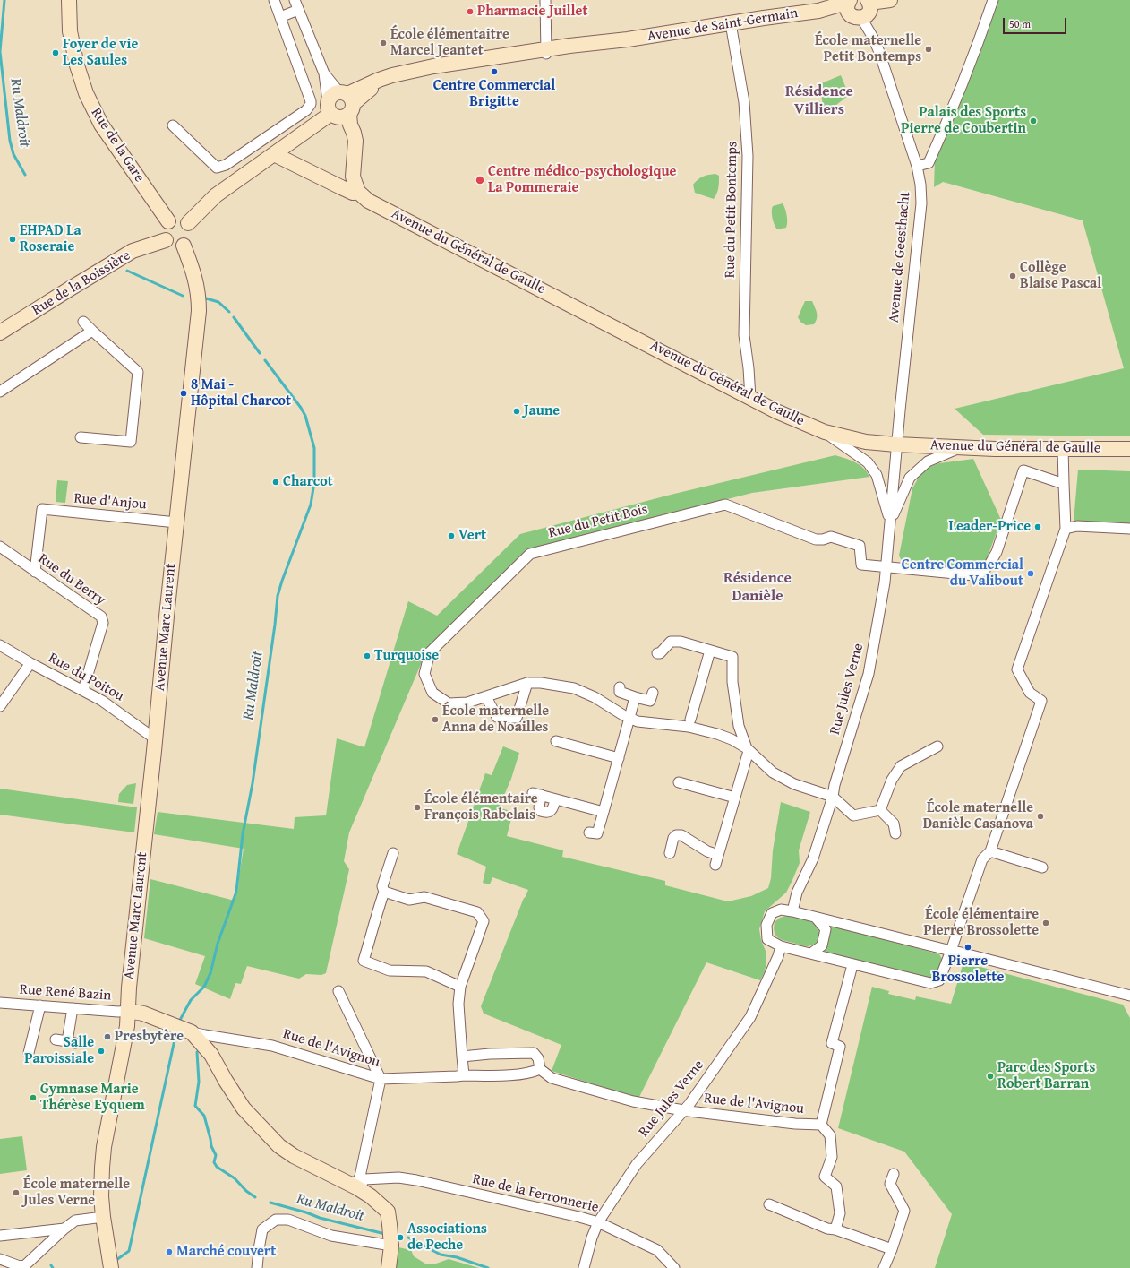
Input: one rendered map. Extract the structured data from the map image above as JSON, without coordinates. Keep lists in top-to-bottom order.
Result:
{
  "streets": {
    "street": [
      "Avenue de Saint-Germain",
      "Rue de la Gare",
      "Rue du Petit Bontemps",
      "Avenue du Général de Gaulle",
      "Avenue de Geesthacht",
      "Rue de la Boissière",
      "Rue d'Anjou",
      "Rue du Petit Bois",
      "Rue du Berry",
      "Avenue Marc Laurent",
      "Rue du Poitou",
      "Rue Jules Verne",
      "Rue René Bazin",
      "Rue de l'Avignou",
      "Rue de la Ferronnerie"
    ]
  },
  "crossings": [
    ["Avenue de Saint-Germain", "Rue de la Gare"],
    ["Avenue de Saint-Germain", "Rue du Petit Bontemps"],
    ["Avenue de Saint-Germain", "Avenue du Général de Gaulle"],
    ["Avenue de Saint-Germain", "Avenue de Geesthacht"],
    ["Avenue de Saint-Germain", "Rue de la Boissière"],
    ["Avenue de Saint-Germain", "Avenue Marc Laurent"],
    ["Rue de la Gare", "Rue de la Boissière"],
    ["Rue de la Gare", "Avenue Marc Laurent"],
    ["Rue du Petit Bontemps", "Avenue du Général de Gaulle"],
    ["Avenue du Général de Gaulle", "Avenue de Geesthacht"],
    ["Avenue du Général de Gaulle", "Rue Jules Verne"],
    ["Avenue de Geesthacht", "Rue Jules Verne"],
    ["Rue de la Boissière", "Avenue Marc Laurent"],
    ["Rue d'Anjou", "Rue du Berry"],
    ["Rue d'Anjou", "Avenue Marc Laurent"],
    ["Rue du Petit Bois", "Rue Jules Verne"],
    ["Rue du Berry", "Rue du Poitou"],
    ["Avenue Marc Laurent", "Rue du Poitou"],
    ["Avenue Marc Laurent", "Rue René Bazin"],
    ["Rue Jules Verne", "Rue de l'Avignou"],
    ["Rue Jules Verne", "Rue de la Ferronnerie"]
  ],
  "districts": ["Résidence Villiers", "Résidence Danièle"],
  "water": ["Ru Maldroit"],
  "places": [
    "Pharmacie Juillet",
    "École élémentaitre Marcel Jeantet",
    "École maternelle Petit Bontemps",
    "Foyer de vie Les Saules",
    "Centre Commercial Brigitte",
    "Palais des Sports Pierre de Coubertin",
    "Centre médico-psychologique La Pommeraie",
    "EHPAD La Roseraie",
    "Collège Blaise Pascal",
    "8 Mai - Hôpital Charcot",
    "Jaune",
    "Charcot",
    "Leader-Price",
    "Vert",
    "Centre Commercial du Valibout",
    "Turquoise",
    "École maternelle Anna de Noailles",
    "École élémentaire François Rabelais",
    "École maternelle Danièle Casanova",
    "École élémentaire Pierre Brossolette",
    "Pierre Brossolette",
    "Presbytère",
    "Salle Paroissiale",
    "Parc des Sports Robert Barran",
    "Gymnase Marie Thérèse Eyquem",
    "École maternelle Jules Verne",
    "Associations de Peche",
    "Marché couvert"
  ],
  "scale_bar": "50 m"
}
